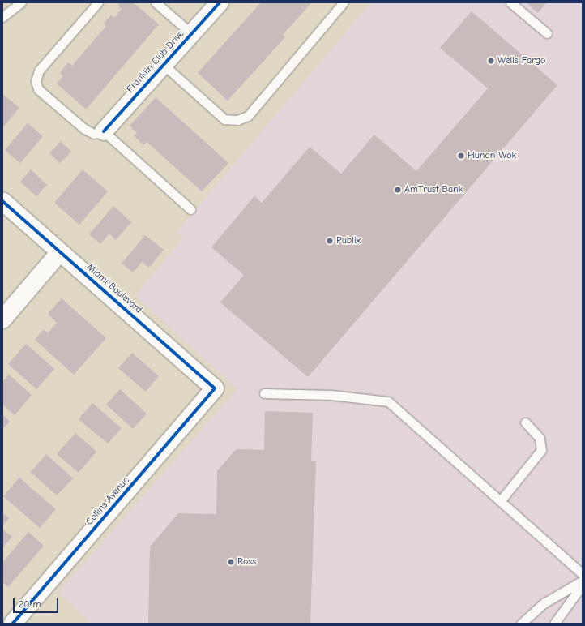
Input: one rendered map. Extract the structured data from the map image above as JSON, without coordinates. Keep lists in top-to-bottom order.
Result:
{
  "streets": {
    "street": ["Franklin Club Drive", "Miami Boulevard", "Collins Avenue"]
  },
  "crossings": [
    ["Miami Boulevard", "Collins Avenue"]
  ],
  "places": [
    "Wells Fargo",
    "Hunan Wok",
    "AmTrust Bank",
    "Publix",
    "Ross"
  ],
  "scale_bar": "20 m"
}
